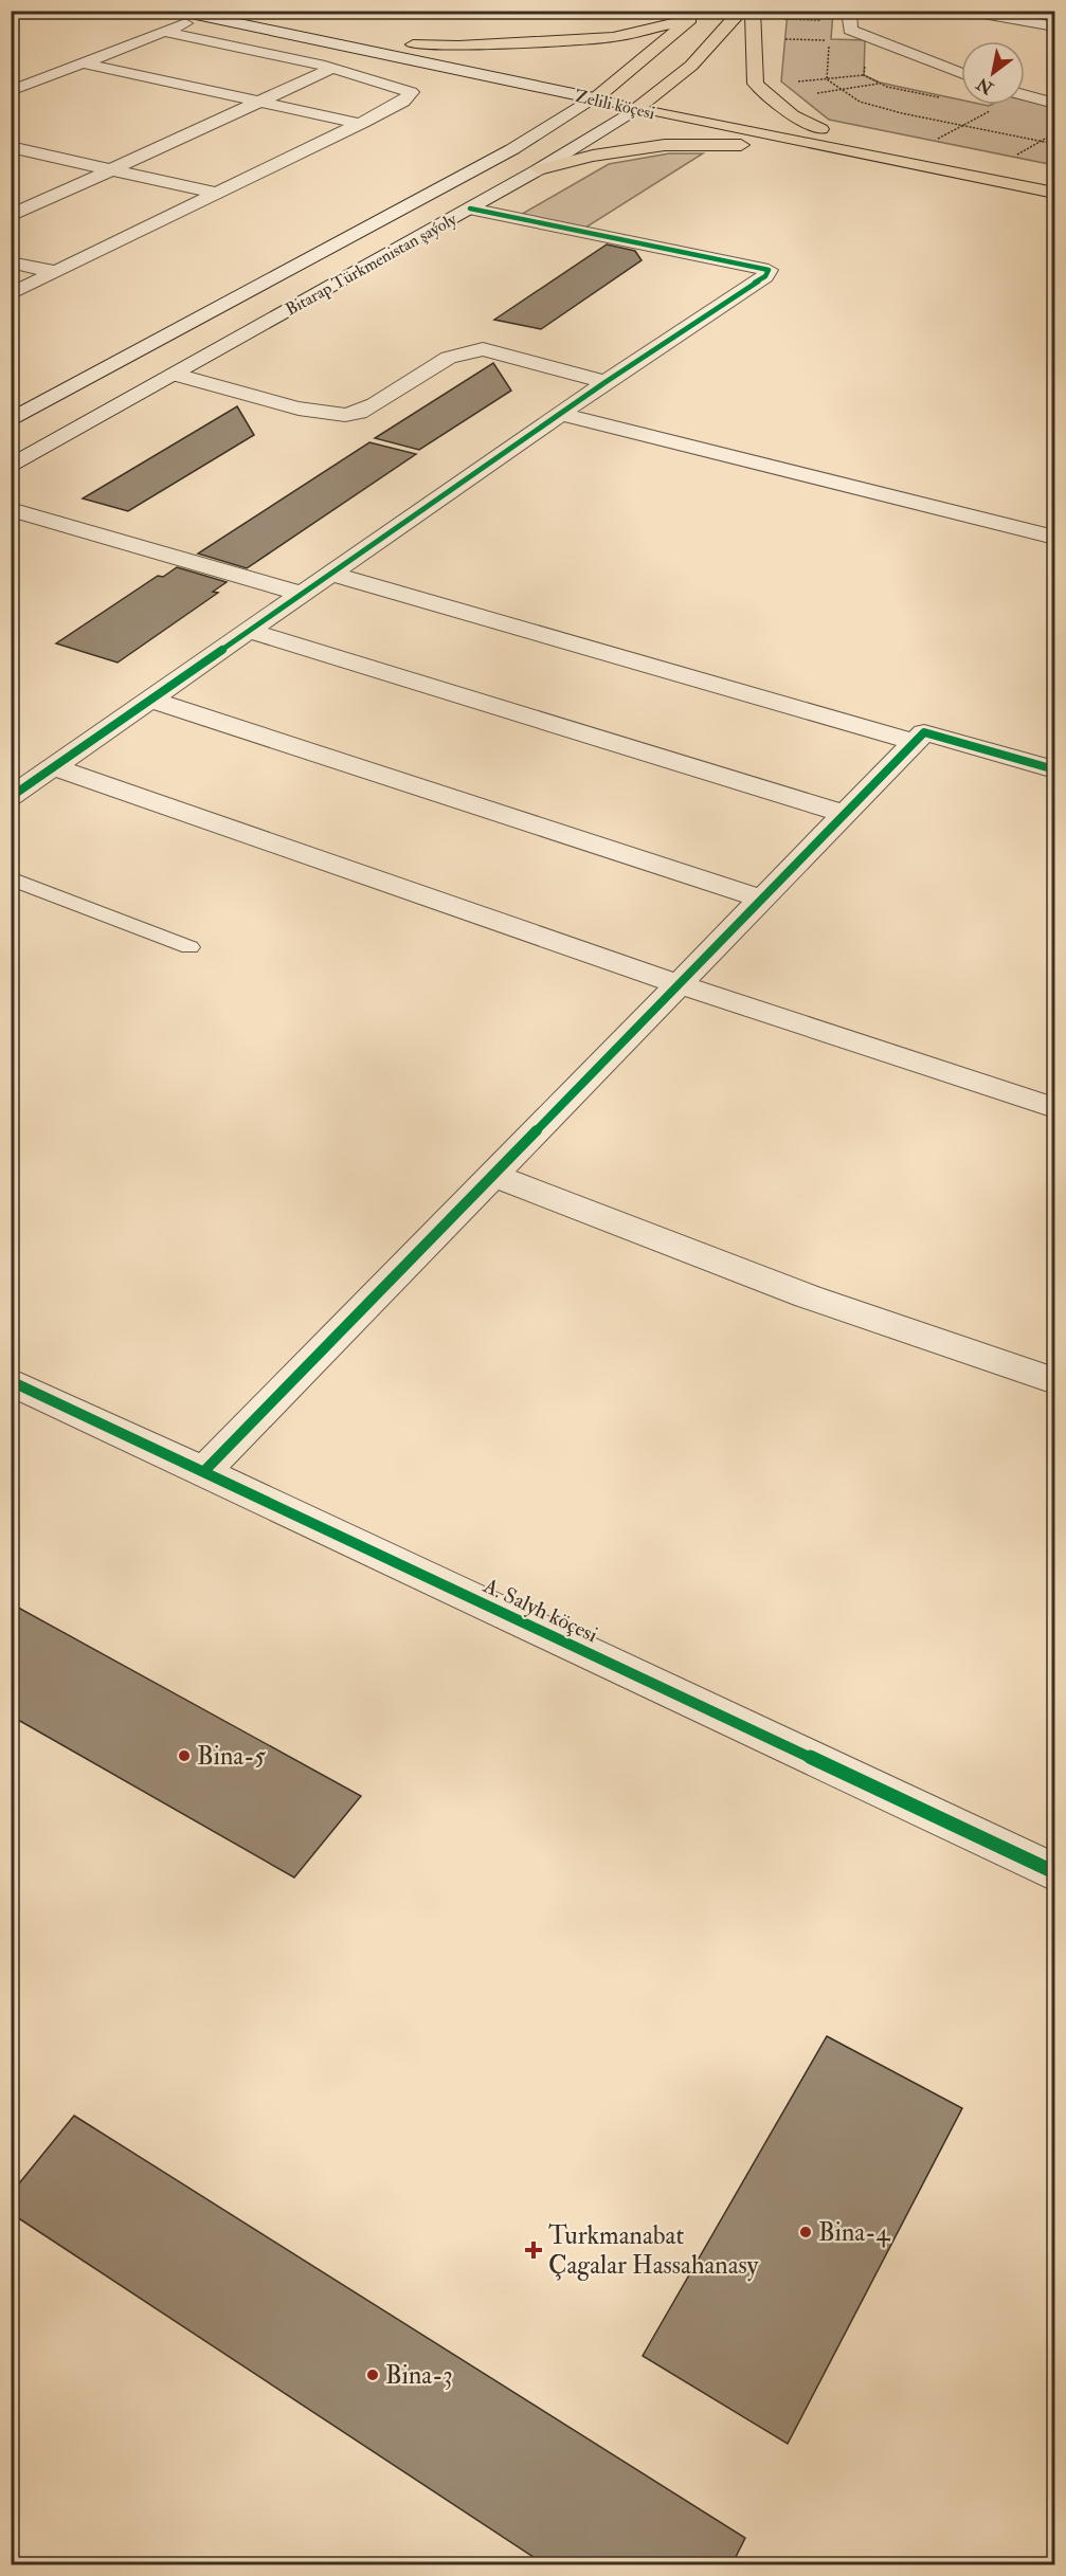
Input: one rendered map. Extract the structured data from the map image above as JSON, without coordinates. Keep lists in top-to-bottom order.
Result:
{
  "streets": {
    "main road": ["Zelili köçesi", "Bitarap Türkmenistan şaýoly"],
    "street": ["A. Salyh köçesi"]
  },
  "crossings": [
    ["Zelili köçesi", "Bitarap Türkmenistan şaýoly"]
  ],
  "places": {
    "other": ["Bina-5", "Bina-4", "Bina-3"],
    "health": ["Turkmanabat Çagalar Hassahanasy"]
  },
  "north": "bottom left"
}
